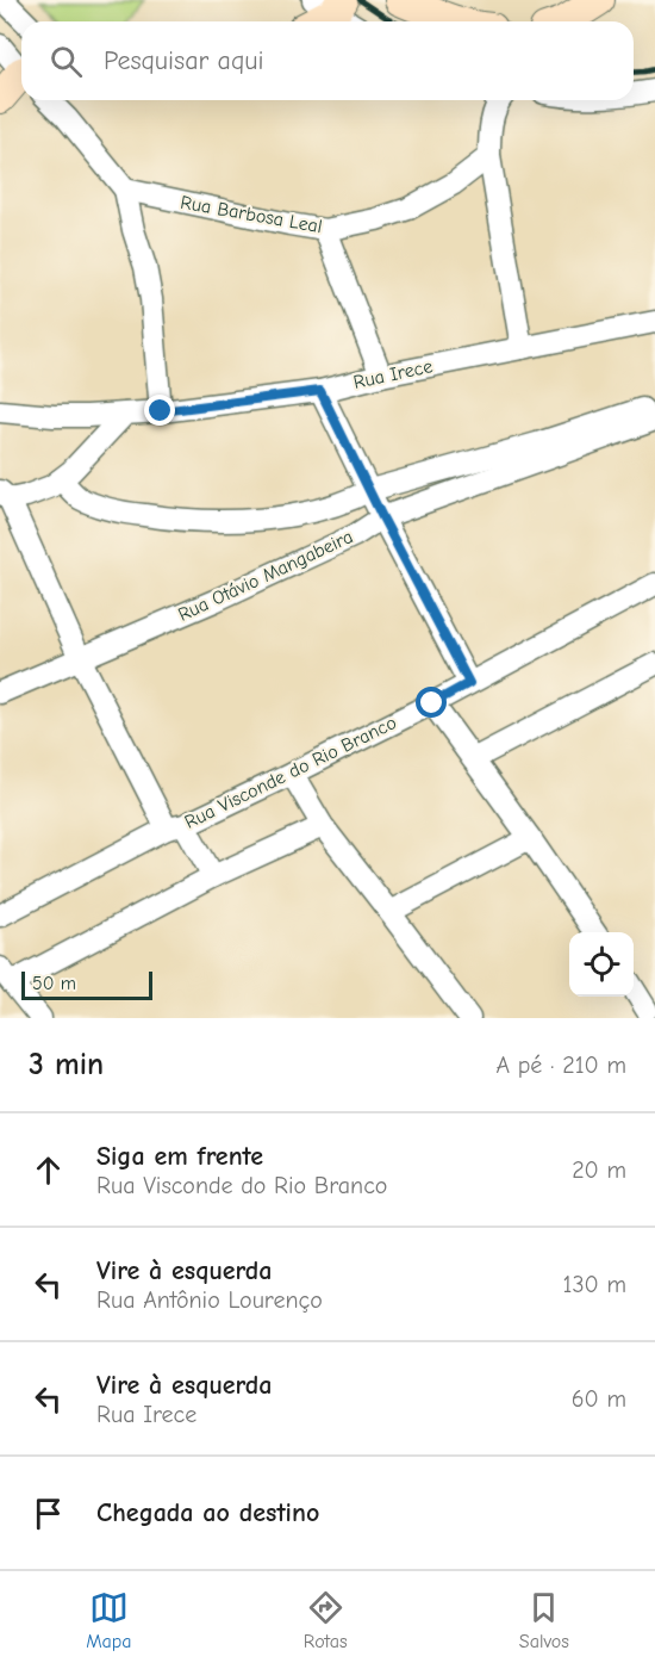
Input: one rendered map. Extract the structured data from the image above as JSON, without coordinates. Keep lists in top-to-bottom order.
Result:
{
  "streets": {
    "street": [
      "Rua Barbosa Leal",
      "Rua Irece",
      "Rua Otávio Mangabeira",
      "Rua Visconde do Rio Branco"
    ]
  },
  "scale_bar": "50 m",
  "page": {
    "search": "Pesquisar aqui",
    "scale": "50 m",
    "heading": ["3 min", "A pé · 210 m"],
    "list": [
      ["Siga em frente", "Rua Visconde do Rio Branco", "20 m"],
      ["Vire à esquerda", "Rua Antônio Lourenço", "130 m"],
      ["Vire à esquerda", "Rua Irece", "60 m"],
      "Chegada ao destino"
    ],
    "nav": ["Mapa", "Rotas", "Salvos"]
  }
}
